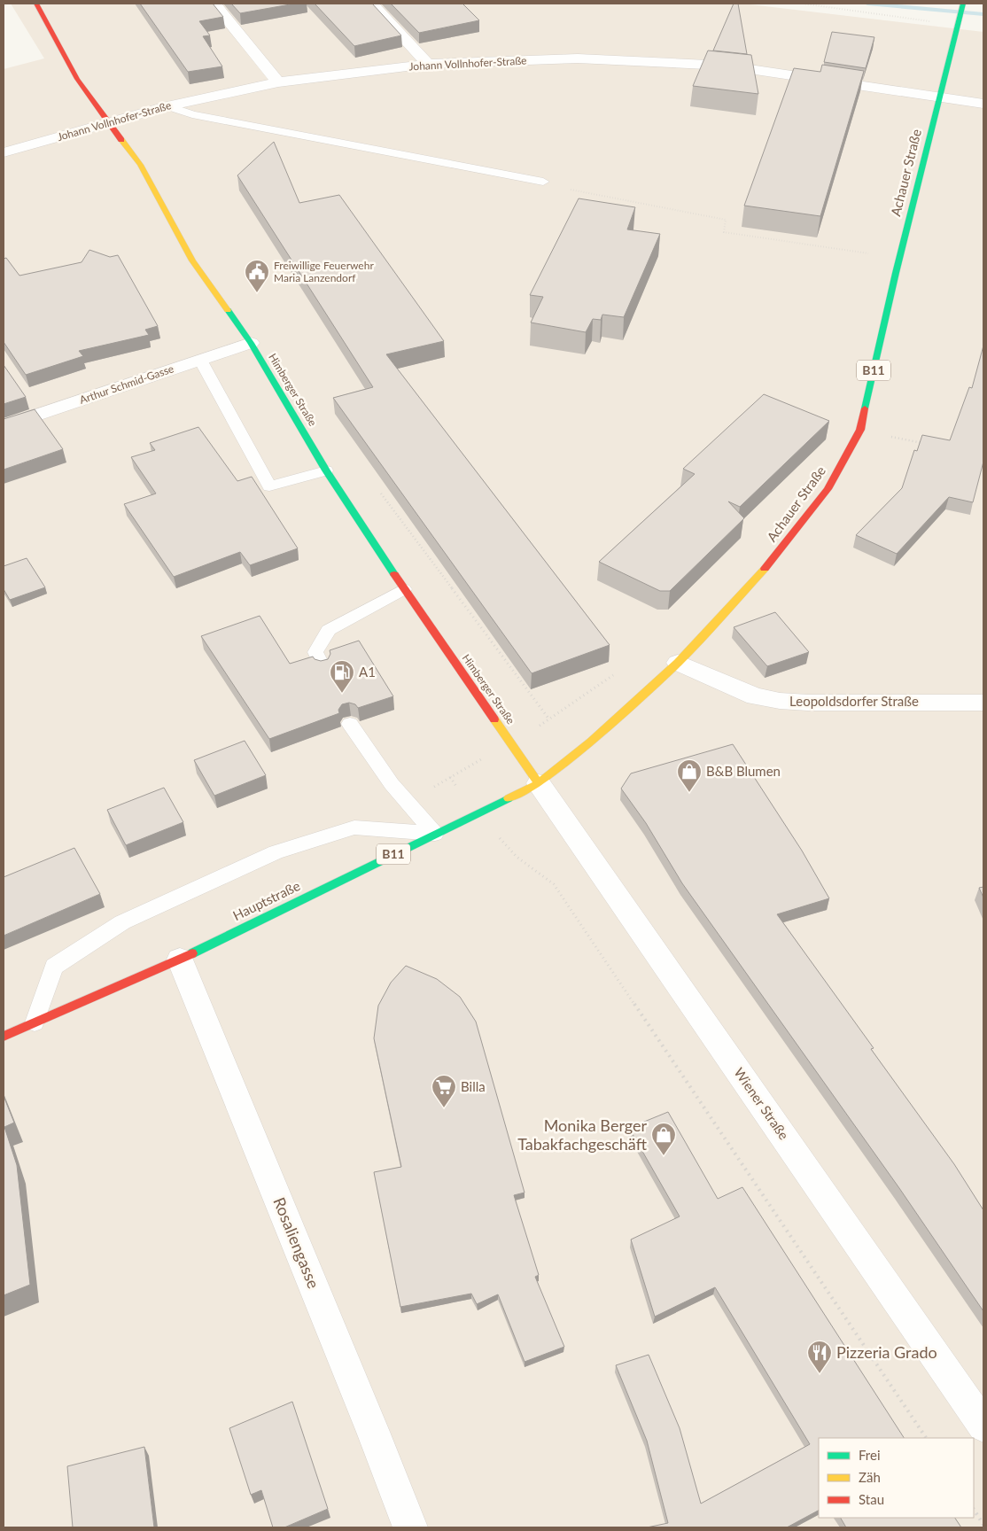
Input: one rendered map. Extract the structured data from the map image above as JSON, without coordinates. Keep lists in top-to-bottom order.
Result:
{
  "streets": {
    "main road": [
      "Achauer Straße",
      "B11",
      "Himberger Straße",
      "Hauptstraße"
    ],
    "street": [
      "Johann Vollnhofer-Straße",
      "Arthur Schmid-Gasse",
      "Leopoldsdorfer Straße",
      "Wiener Straße",
      "Rosaliengasse"
    ]
  },
  "crossings": [
    ["Johann Vollnhofer-Straße", "Achauer Straße"],
    ["Johann Vollnhofer-Straße", "Himberger Straße"],
    ["Achauer Straße", "B11"],
    ["Achauer Straße", "Himberger Straße"],
    ["Achauer Straße", "Leopoldsdorfer Straße"],
    ["Achauer Straße", "Hauptstraße"],
    ["Achauer Straße", "Wiener Straße"],
    ["Arthur Schmid-Gasse", "Himberger Straße"],
    ["Himberger Straße", "Hauptstraße"],
    ["Himberger Straße", "Wiener Straße"],
    ["Hauptstraße", "Wiener Straße"],
    ["Hauptstraße", "Rosaliengasse"]
  ],
  "places": {
    "public building": ["Freiwillige Feuerwehr Maria Lanzendorf"],
    "fuel station": ["A1"],
    "shop": ["B&B Blumen", "Monika Berger Tabakfachgeschäft"],
    "supermarket": ["Billa"],
    "restaurant": ["Pizzeria Grado"]
  },
  "legend": ["Frei", "Zäh", "Stau"]
}
